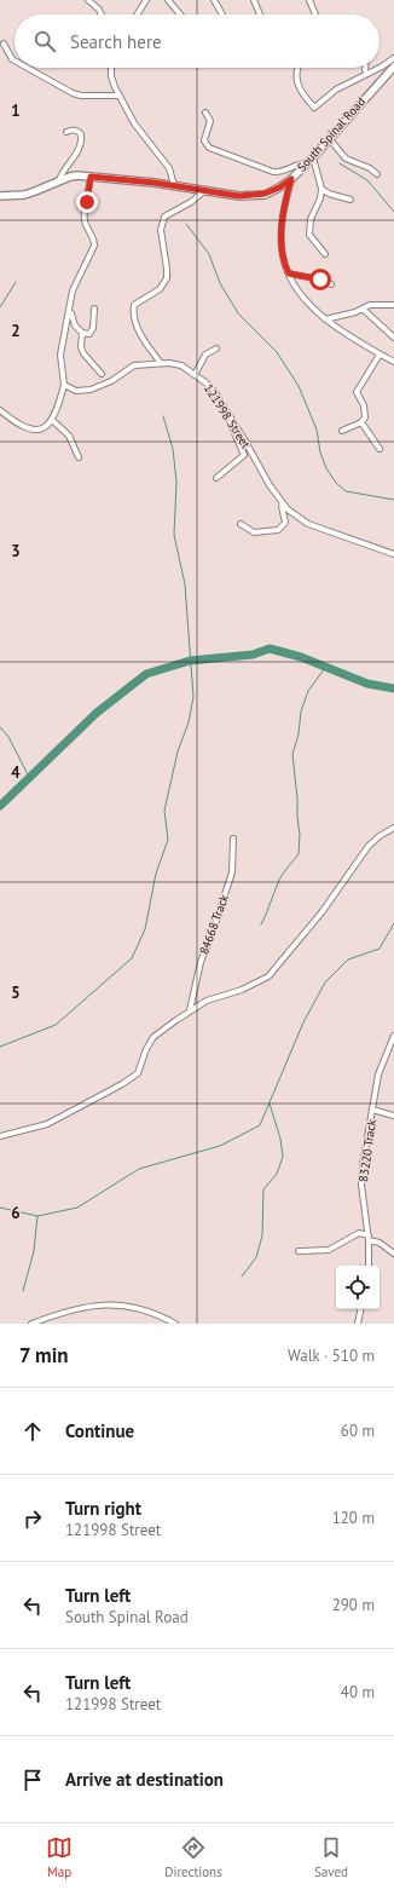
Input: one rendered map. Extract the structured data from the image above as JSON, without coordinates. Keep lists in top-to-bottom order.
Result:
{
  "streets": {
    "street": [
      "South Spinal Road",
      "121998 Street",
      "84668 Track",
      "83220 Track"
    ]
  },
  "page": {
    "search": "Search here",
    "heading": ["7 min", "Walk · 510 m"],
    "list": [
      ["Continue", "60 m"],
      ["Turn right", "121998 Street", "120 m"],
      ["Turn left", "South Spinal Road", "290 m"],
      ["Turn left", "121998 Street", "40 m"],
      "Arrive at destination"
    ],
    "nav": ["Map", "Directions", "Saved"]
  },
  "grid": {
    "rows": [
      "1",
      "2",
      "3",
      "4",
      "5",
      "6"
    ]
  }
}
